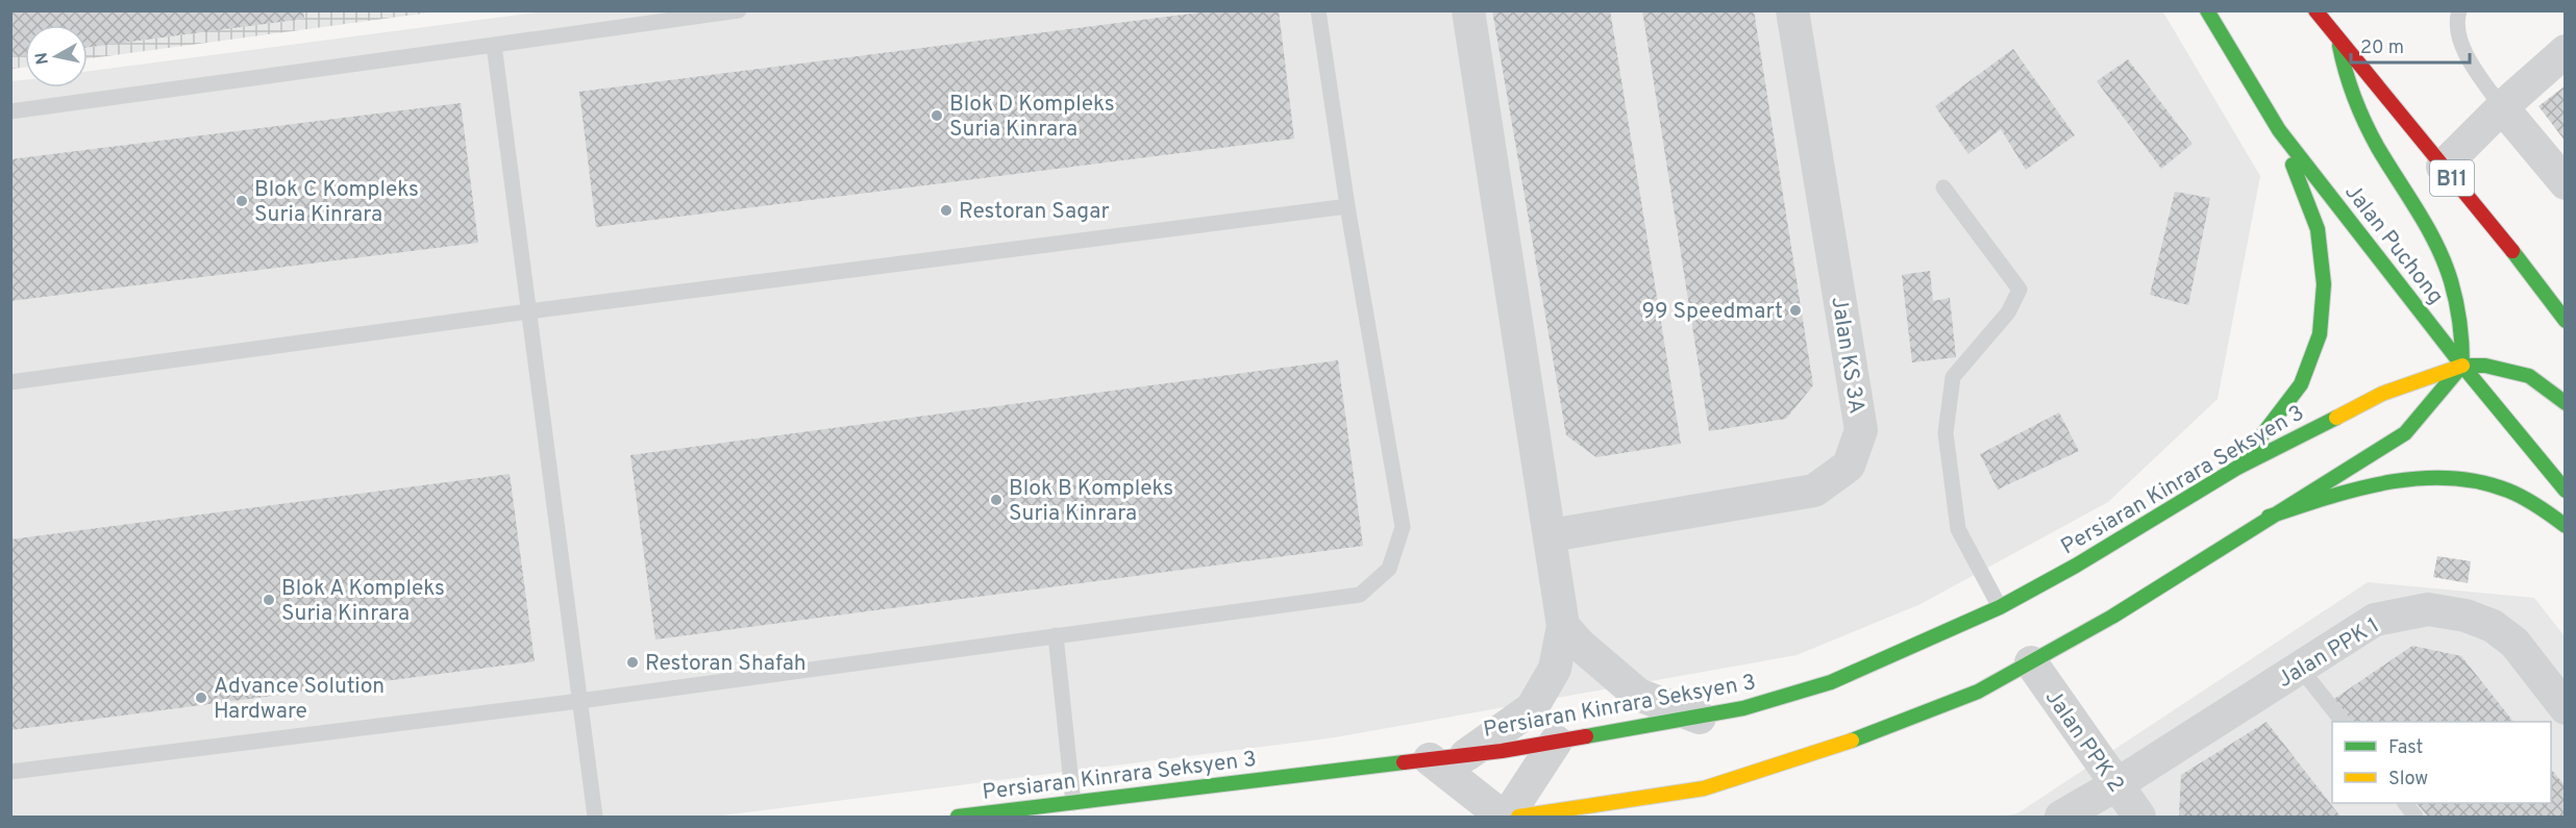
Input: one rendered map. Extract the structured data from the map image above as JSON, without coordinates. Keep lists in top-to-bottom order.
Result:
{
  "streets": {
    "main road": ["B11", "Jalan Puchong", "Persiaran Kinrara Seksyen 3"],
    "street": ["Jalan KS 3A", "Jalan PPK 1", "Jalan PPK 2"]
  },
  "crossings": [
    ["Jalan Puchong", "Persiaran Kinrara Seksyen 3"],
    ["Jalan PPK 1", "Jalan PPK 2"]
  ],
  "places": [
    "Blok D Kompleks Suria Kinrara",
    "Blok C Kompleks Suria Kinrara",
    "Restoran Sagar",
    "99 Speedmart",
    "Blok B Kompleks Suria Kinrara",
    "Blok A Kompleks Suria Kinrara",
    "Restoran Shafah",
    "Advance Solution Hardware"
  ],
  "legend": ["Fast", "Slow"],
  "scale_bar": "20 m",
  "north": "left"
}
